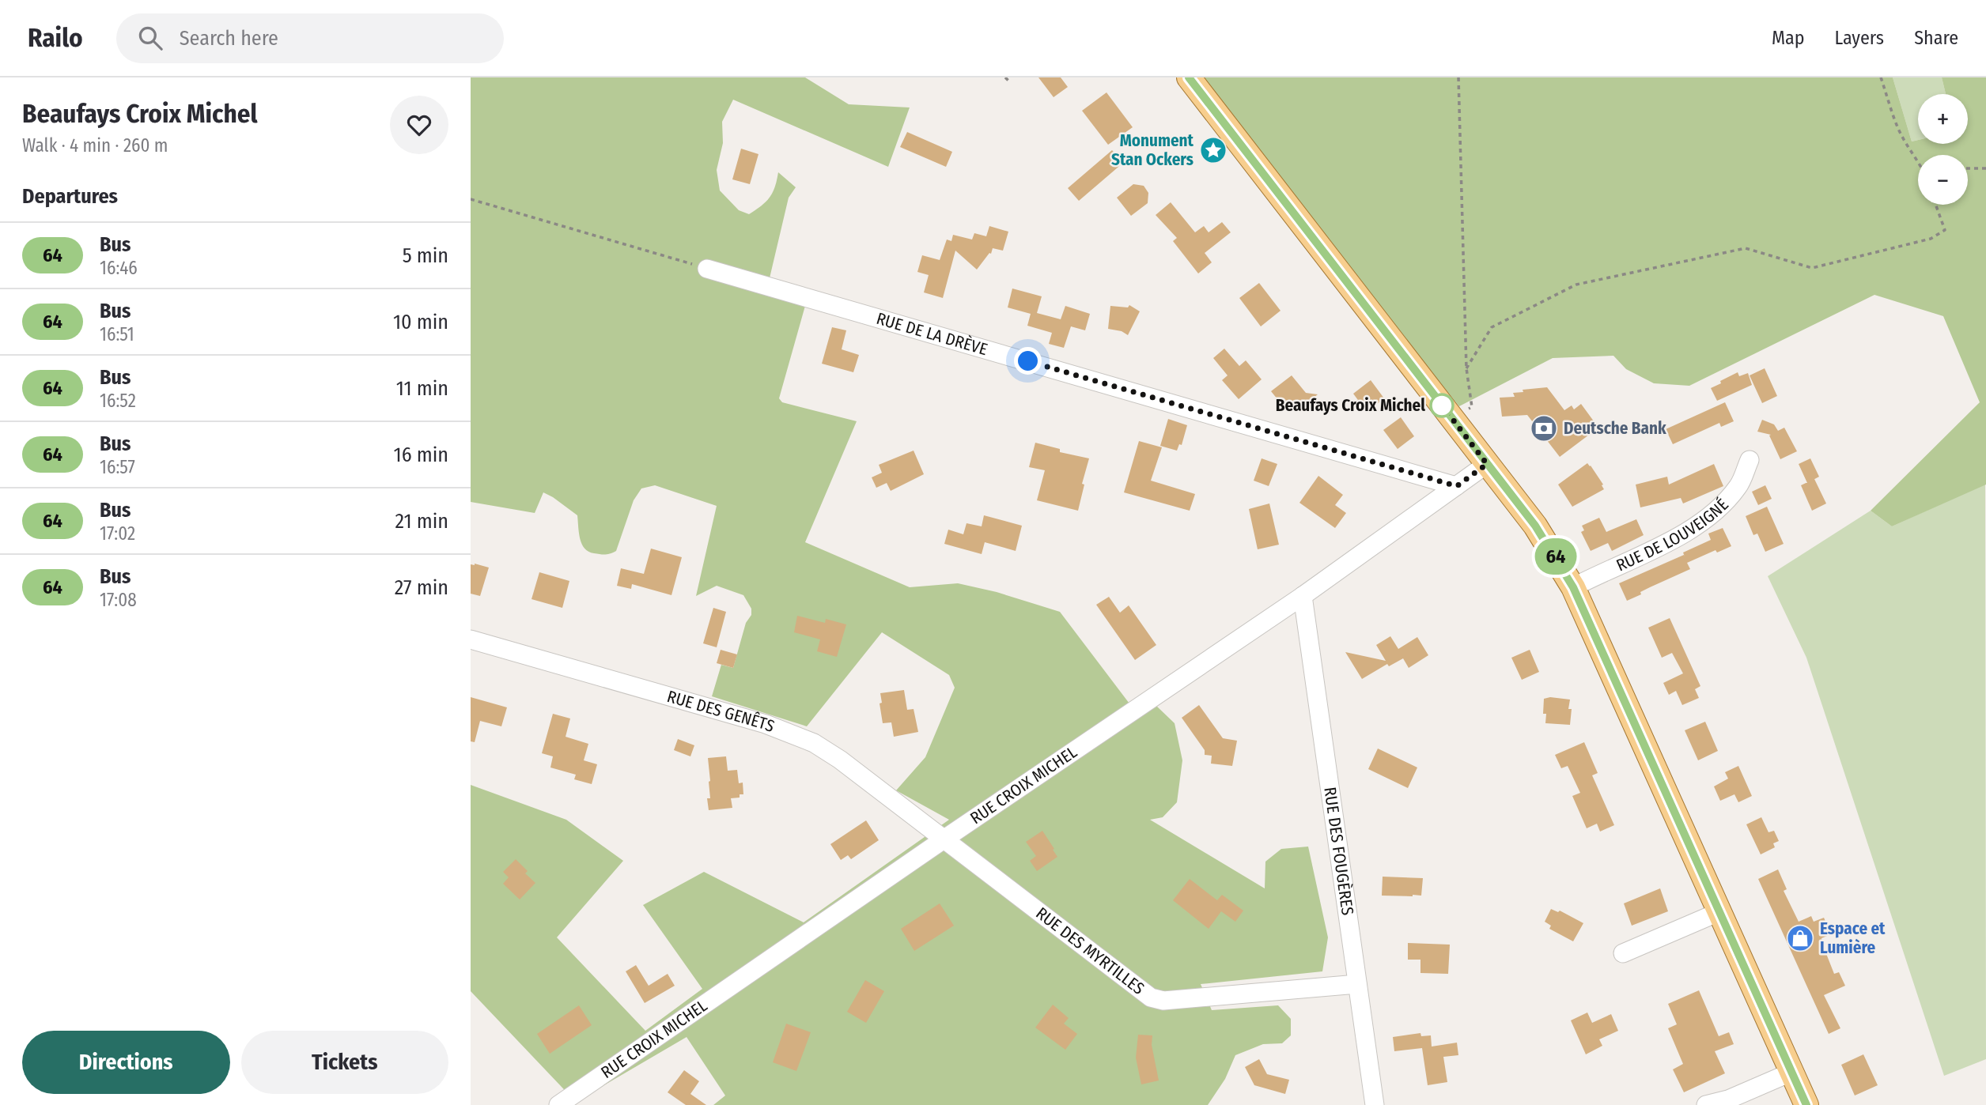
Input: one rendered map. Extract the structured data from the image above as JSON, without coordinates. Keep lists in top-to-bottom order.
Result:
{
  "streets": {
    "street": [
      "RUE DE LA DRÈVE",
      "RUE DE LOUVEIGNÉ",
      "RUE DES GENÊTS",
      "RUE CROIX MICHEL",
      "RUE DES FOUGÈRES",
      "RUE DES MYRTILLES"
    ]
  },
  "crossings": [
    ["RUE DE LA DRÈVE", "RUE CROIX MICHEL"],
    ["RUE DES GENÊTS", "RUE CROIX MICHEL"],
    ["RUE DES GENÊTS", "RUE DES MYRTILLES"],
    ["RUE CROIX MICHEL", "RUE DES FOUGÈRES"],
    ["RUE CROIX MICHEL", "RUE DES MYRTILLES"],
    ["RUE DES FOUGÈRES", "RUE DES MYRTILLES"]
  ],
  "places": {
    "place": ["Monument Stan Ockers"],
    "other": ["Beaufays Croix Michel"],
    "bank": ["Deutsche Bank"],
    "shop": ["Espace et Lumière"]
  },
  "lines": ["bus line 64"],
  "page": {
    "header": "Railo",
    "search": "Search here",
    "nav": ["Map", "Layers", "Share"],
    "heading": [
      ["Beaufays Croix Michel", "Walk · 4 min · 260 m"],
      "Departures"
    ],
    "on_map": "64",
    "map_buttons": ["+", "−"],
    "list": [
      {
        "mark": "64",
        "name": "Bus",
        "note": "16:46",
        "value": "5 min"
      },
      {
        "mark": "64",
        "name": "Bus",
        "note": "16:51",
        "value": "10 min"
      },
      {
        "mark": "64",
        "name": "Bus",
        "note": "16:52",
        "value": "11 min"
      },
      {
        "mark": "64",
        "name": "Bus",
        "note": "16:57",
        "value": "16 min"
      },
      {
        "mark": "64",
        "name": "Bus",
        "note": "17:02",
        "value": "21 min"
      },
      {
        "mark": "64",
        "name": "Bus",
        "note": "17:08",
        "value": "27 min"
      }
    ],
    "buttons": ["Directions", "Tickets"]
  }
}
